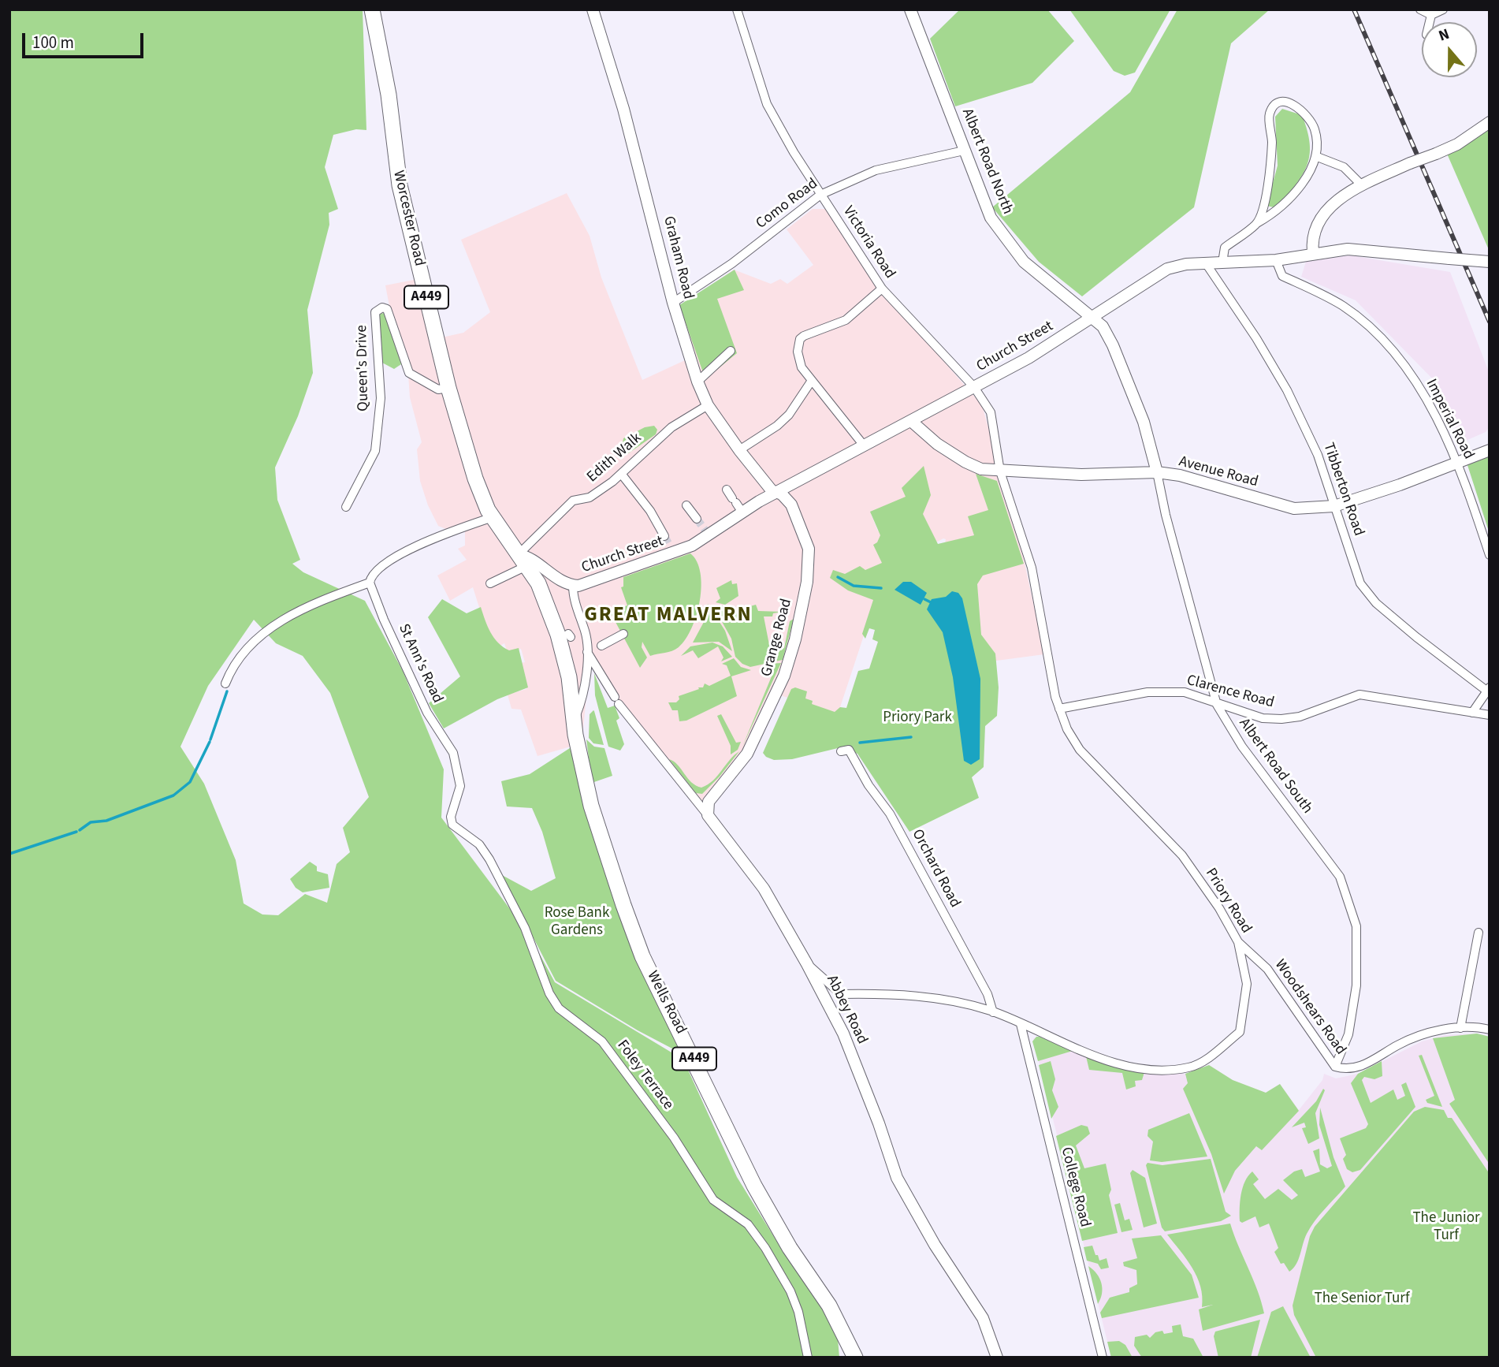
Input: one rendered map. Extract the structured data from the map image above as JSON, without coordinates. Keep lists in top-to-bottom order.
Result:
{
  "streets": {
    "highway": ["Worcester Road", "A449", "Wells Road"],
    "street": [
      "Albert Road North",
      "Como Road",
      "Victoria Road",
      "Graham Road",
      "Church Street",
      "Queen's Drive",
      "Imperial Road",
      "Edith Walk",
      "Avenue Road",
      "Tibberton Road",
      "Grange Road",
      "St Ann's Road",
      "Clarence Road",
      "Albert Road South",
      "Orchard Road",
      "Priory Road",
      "Woodshears Road",
      "Abbey Road",
      "Foley Terrace",
      "College Road"
    ]
  },
  "crossings": [
    ["Albert Road North", "Como Road"],
    ["Albert Road North", "Church Street"],
    ["Albert Road North", "Avenue Road"],
    ["Albert Road North", "Albert Road South"],
    ["Como Road", "Victoria Road"],
    ["Como Road", "Graham Road"],
    ["Worcester Road", "A449"],
    ["Worcester Road", "Queen's Drive"],
    ["Victoria Road", "Church Street"],
    ["Victoria Road", "Avenue Road"],
    ["Victoria Road", "Priory Road"],
    ["Graham Road", "Church Street"],
    ["Graham Road", "Edith Walk"],
    ["Graham Road", "Grange Road"],
    ["A449", "Church Street"],
    ["A449", "Edith Walk"],
    ["A449", "Wells Road"],
    ["Church Street", "Imperial Road"],
    ["Church Street", "Edith Walk"],
    ["Church Street", "Avenue Road"],
    ["Church Street", "Tibberton Road"],
    ["Church Street", "Grange Road"],
    ["Imperial Road", "Avenue Road"],
    ["Avenue Road", "Tibberton Road"],
    ["Avenue Road", "Albert Road South"],
    ["Avenue Road", "Priory Road"],
    ["Grange Road", "Abbey Road"],
    ["St Ann's Road", "Foley Terrace"],
    ["Clarence Road", "Albert Road South"],
    ["Clarence Road", "Priory Road"],
    ["Albert Road South", "Woodshears Road"],
    ["Orchard Road", "Priory Road"],
    ["Priory Road", "Woodshears Road"],
    ["Priory Road", "Abbey Road"],
    ["Priory Road", "College Road"]
  ],
  "districts": ["GREAT MALVERN"],
  "parks": [
    "Priory Park",
    "Rose Bank Gardens",
    "The Junior Turf",
    "The Senior Turf"
  ],
  "scale_bar": "100 m",
  "north": "top"
}
